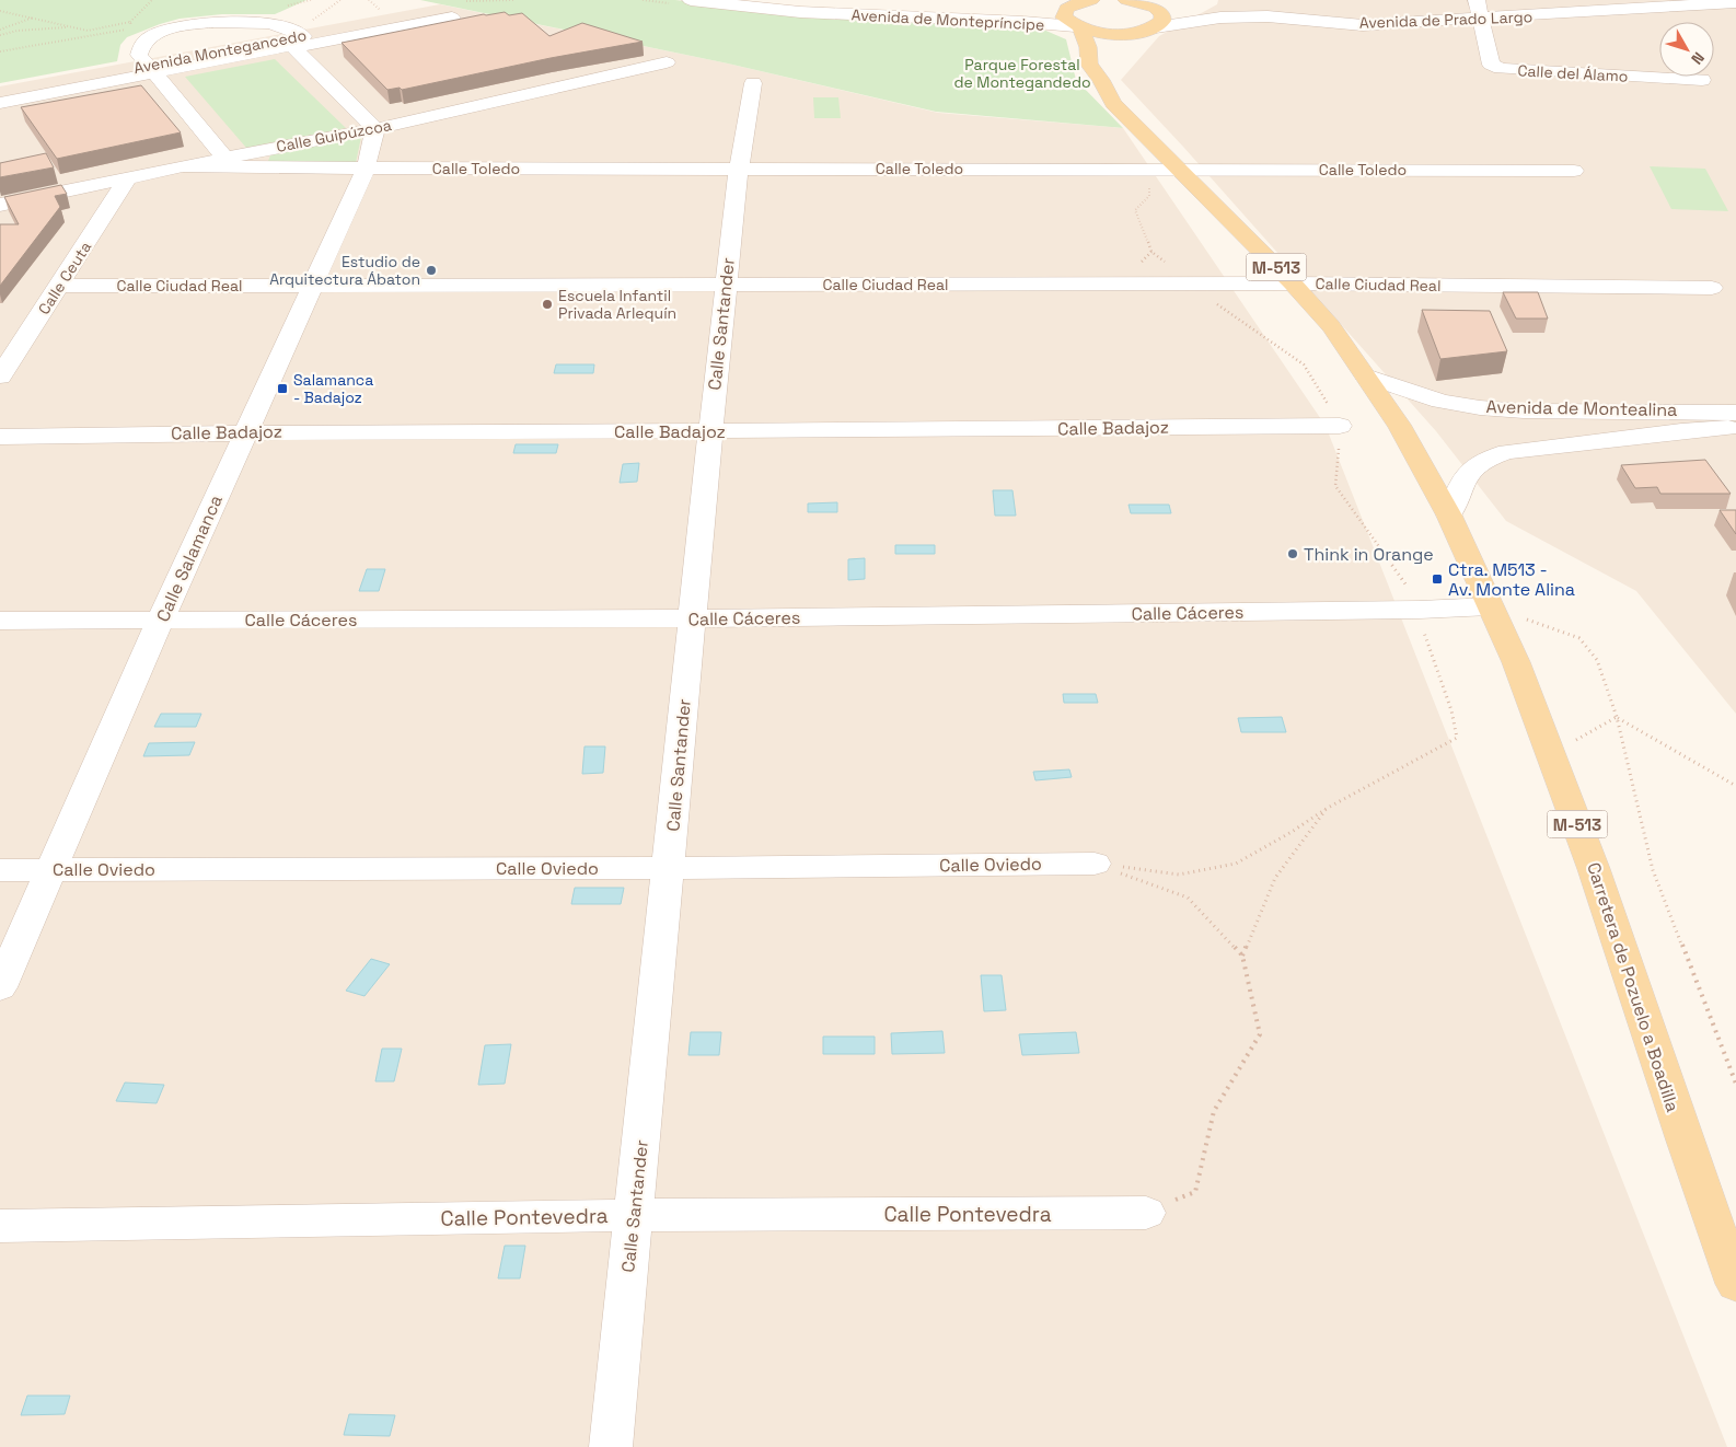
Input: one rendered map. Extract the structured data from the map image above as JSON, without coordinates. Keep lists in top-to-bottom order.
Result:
{
  "streets": {
    "main road": ["M-513", "Carretera de Pozuelo a Boadilla"],
    "street": [
      "Avenida de Montepríncipe",
      "Avenida de Prado Largo",
      "Avenida Montegancedo",
      "Calle del Álamo",
      "Calle Guipúzcoa",
      "Calle Toledo",
      "Calle Ceuta",
      "Calle Ciudad Real",
      "Calle Santander",
      "Avenida de Montealina",
      "Calle Badajoz",
      "Calle Salamanca",
      "Calle Cáceres",
      "Calle Oviedo",
      "Calle Pontevedra"
    ]
  },
  "crossings": [
    ["Avenida de Montepríncipe", "M-513"],
    ["Avenida de Montepríncipe", "Carretera de Pozuelo a Boadilla"],
    ["Avenida de Prado Largo", "Calle del Álamo"],
    ["Calle Guipúzcoa", "Calle Toledo"],
    ["Calle Guipúzcoa", "Calle Ceuta"],
    ["Calle Guipúzcoa", "Calle Salamanca"],
    ["Calle Toledo", "Calle Santander"],
    ["Calle Toledo", "Calle Salamanca"],
    ["Calle Toledo", "Carretera de Pozuelo a Boadilla"],
    ["M-513", "Carretera de Pozuelo a Boadilla"],
    ["Calle Ceuta", "Calle Ciudad Real"],
    ["Calle Ciudad Real", "Calle Santander"],
    ["Calle Ciudad Real", "Calle Salamanca"],
    ["Calle Ciudad Real", "Carretera de Pozuelo a Boadilla"],
    ["Calle Santander", "Calle Badajoz"],
    ["Calle Santander", "Calle Cáceres"],
    ["Calle Santander", "Calle Oviedo"],
    ["Calle Santander", "Calle Pontevedra"],
    ["Avenida de Montealina", "Carretera de Pozuelo a Boadilla"],
    ["Calle Badajoz", "Calle Salamanca"],
    ["Calle Salamanca", "Calle Cáceres"],
    ["Calle Salamanca", "Calle Oviedo"],
    ["Calle Cáceres", "Carretera de Pozuelo a Boadilla"]
  ],
  "parks": ["Parque Forestal de Montegandedo"],
  "places": {
    "other": ["Estudio de Arquitectura Ábaton", "Escuela Infantil Privada Arlequín", "Think in Orange"],
    "transit": ["Salamanca - Badajoz", "Ctra. M513 - Av. Monte Alina"]
  },
  "north": "bottom right"
}
